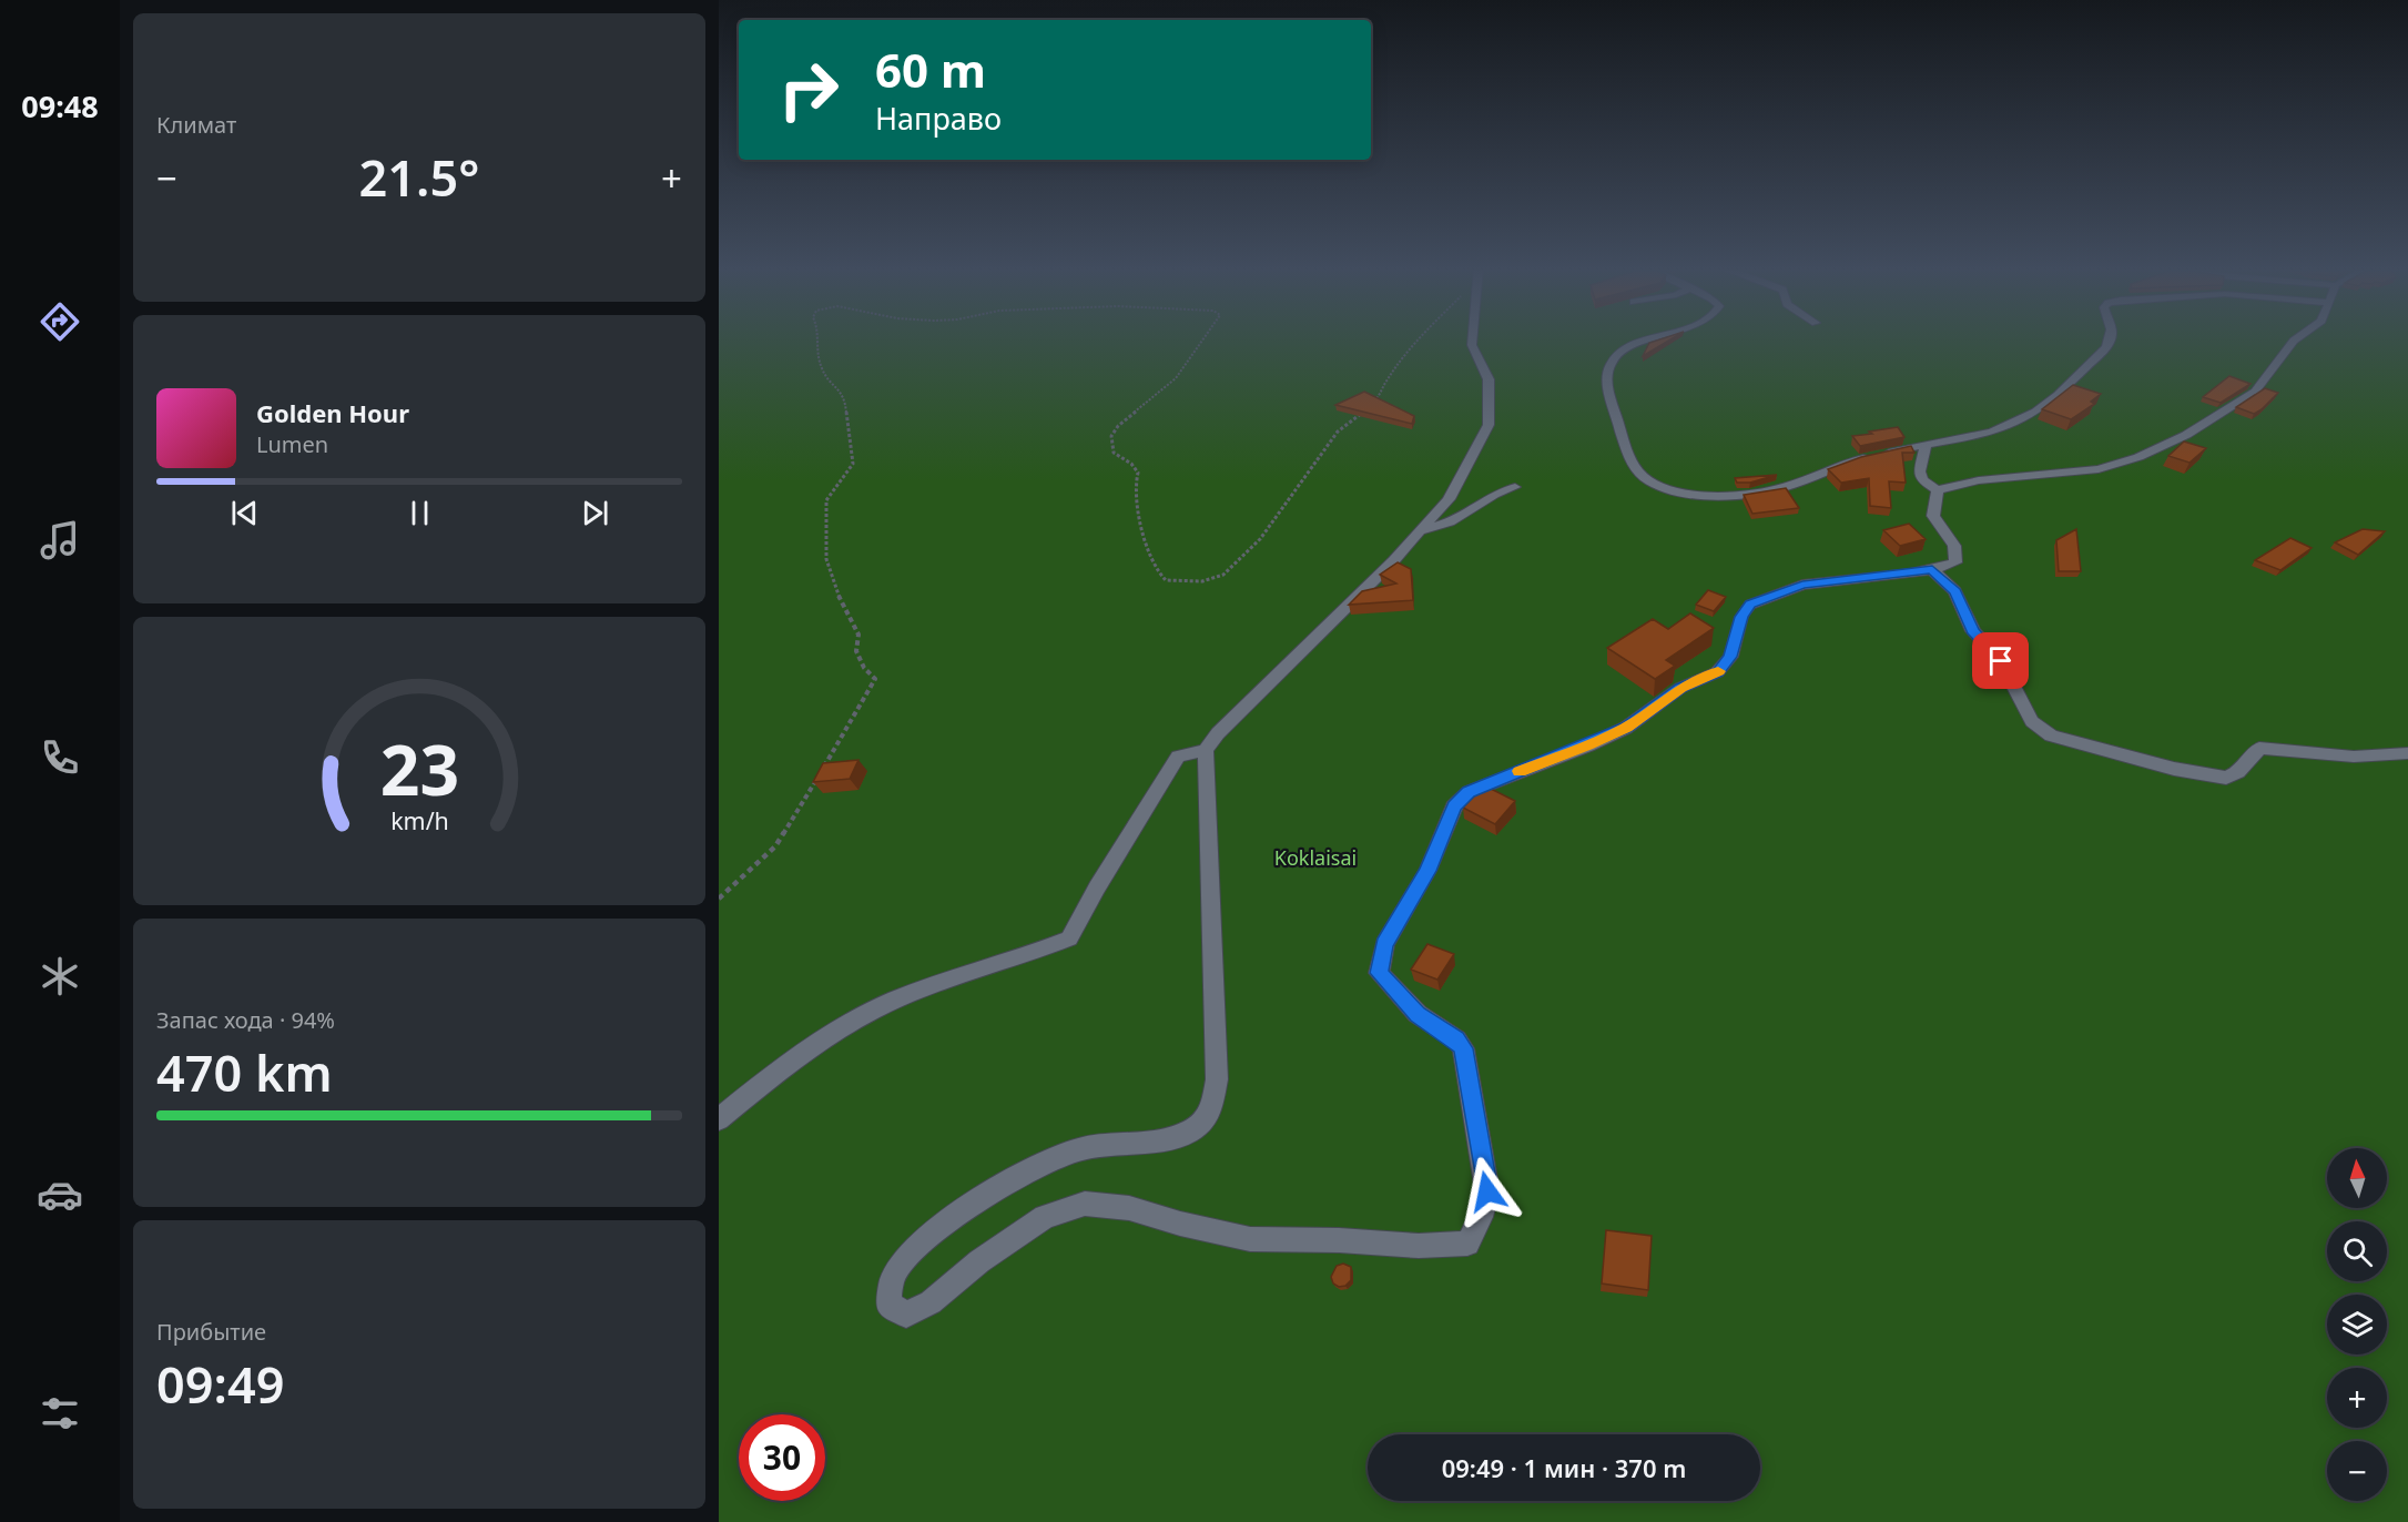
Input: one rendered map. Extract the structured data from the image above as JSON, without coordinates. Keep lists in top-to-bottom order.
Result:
{
  "parks": ["Koklaisai"],
  "north": "top",
  "page": {
    "tabs": "09:48",
    "tile": [
      "Климат",
      ["Запас хода · 94%", "470 km"],
      ["Прибытие", "09:49"]
    ],
    "turn": ["60 m", "Направо"],
    "heat": ["−", "21.5°", "+"],
    "song": ["Golden Hour", "Lumen"],
    "map_buttons": ["+", "−"],
    "limit": "30",
    "trip": "09:49 · 1 мин · 370 m",
    "gauge": ["23", "km/h"]
  }
}
